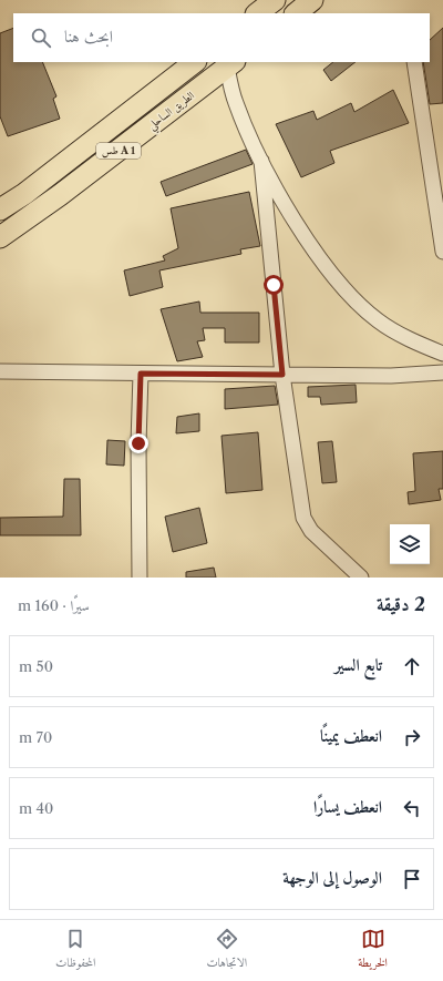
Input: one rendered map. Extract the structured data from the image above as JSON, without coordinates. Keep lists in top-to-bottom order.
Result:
{
  "streets": {
    "highway": ["الطريق الساحلي", "طس A 1"]
  },
  "page": {
    "search": "ابحث هنا",
    "heading": ["2 دقيقة", "سيرًا · 160 m"],
    "list": [
      ["تابع السير", "50 m"],
      ["انعطف يمينًا", "70 m"],
      ["انعطف يسارًا", "40 m"],
      "الوصول إلى الوجهة"
    ],
    "nav": ["الخريطة", "الاتجاهات", "المحفوظات"]
  }
}
